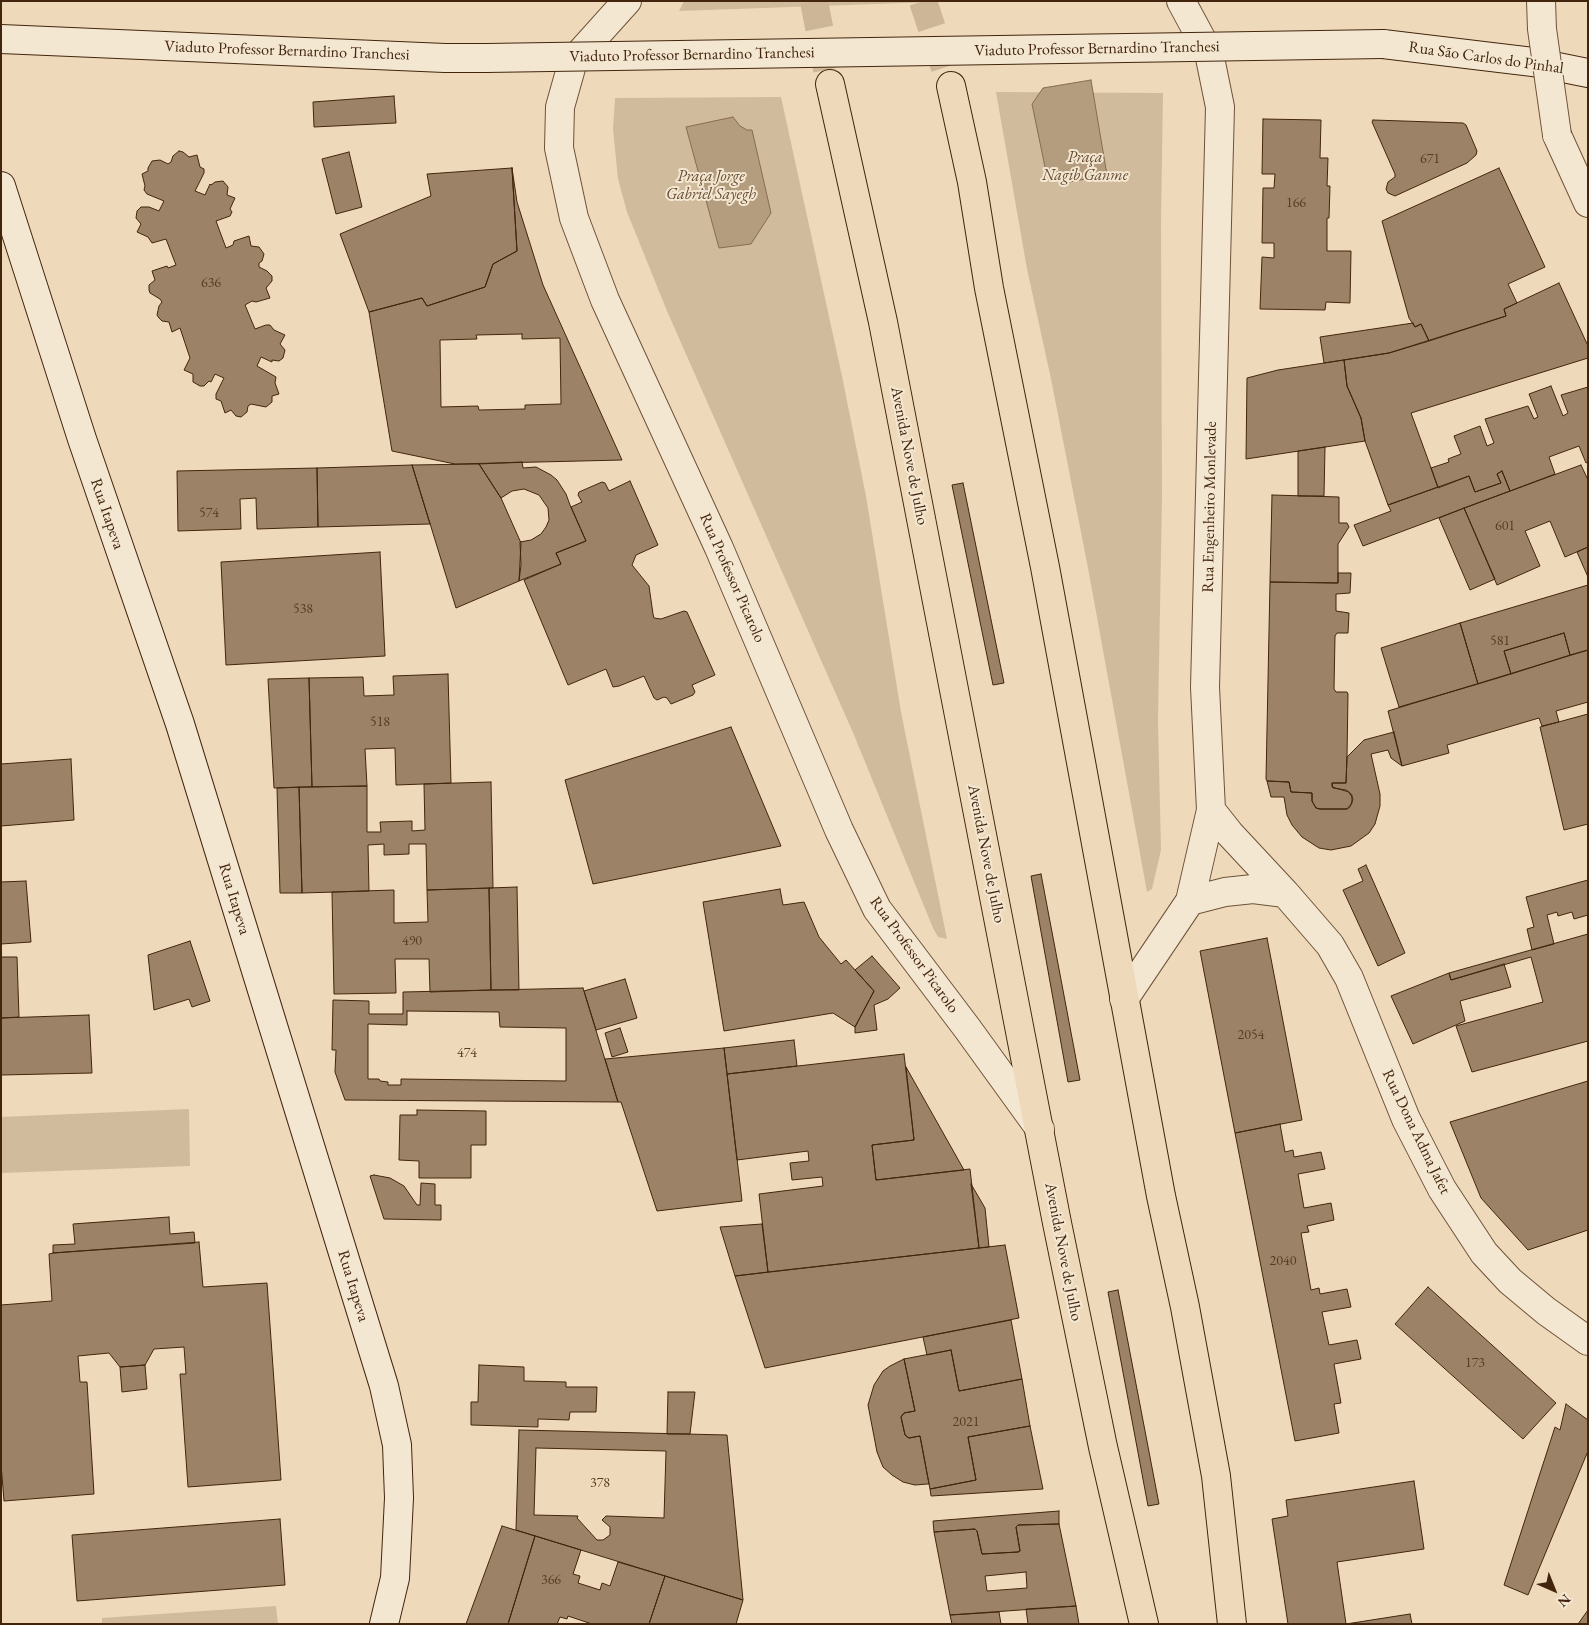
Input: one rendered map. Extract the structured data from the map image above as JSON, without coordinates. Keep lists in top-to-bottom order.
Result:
{
  "streets": {
    "main road": ["Avenida Nove de Julho"],
    "street": [
      "Viaduto Professor Bernardino Tranchesi",
      "Rua São Carlos do Pinhal",
      "Rua Engenheiro Monlevade",
      "Rua Itapeva",
      "Rua Professor Picarolo",
      "Rua Dona Adma Jafet"
    ]
  },
  "crossings": [
    ["Viaduto Professor Bernardino Tranchesi", "Rua São Carlos do Pinhal"],
    ["Avenida Nove de Julho", "Rua Professor Picarolo"],
    ["Rua Engenheiro Monlevade", "Rua Dona Adma Jafet"]
  ],
  "parks": ["Praça Nagib Ganme", "Praça Jorge Gabriel Sayegh"],
  "house_numbers": [
    "671",
    "166",
    "636",
    "574",
    "601",
    "538",
    "581",
    "518",
    "490",
    "2054",
    "474",
    "2040",
    "173",
    "2021",
    "378",
    "366"
  ],
  "north": "bottom right"
}
